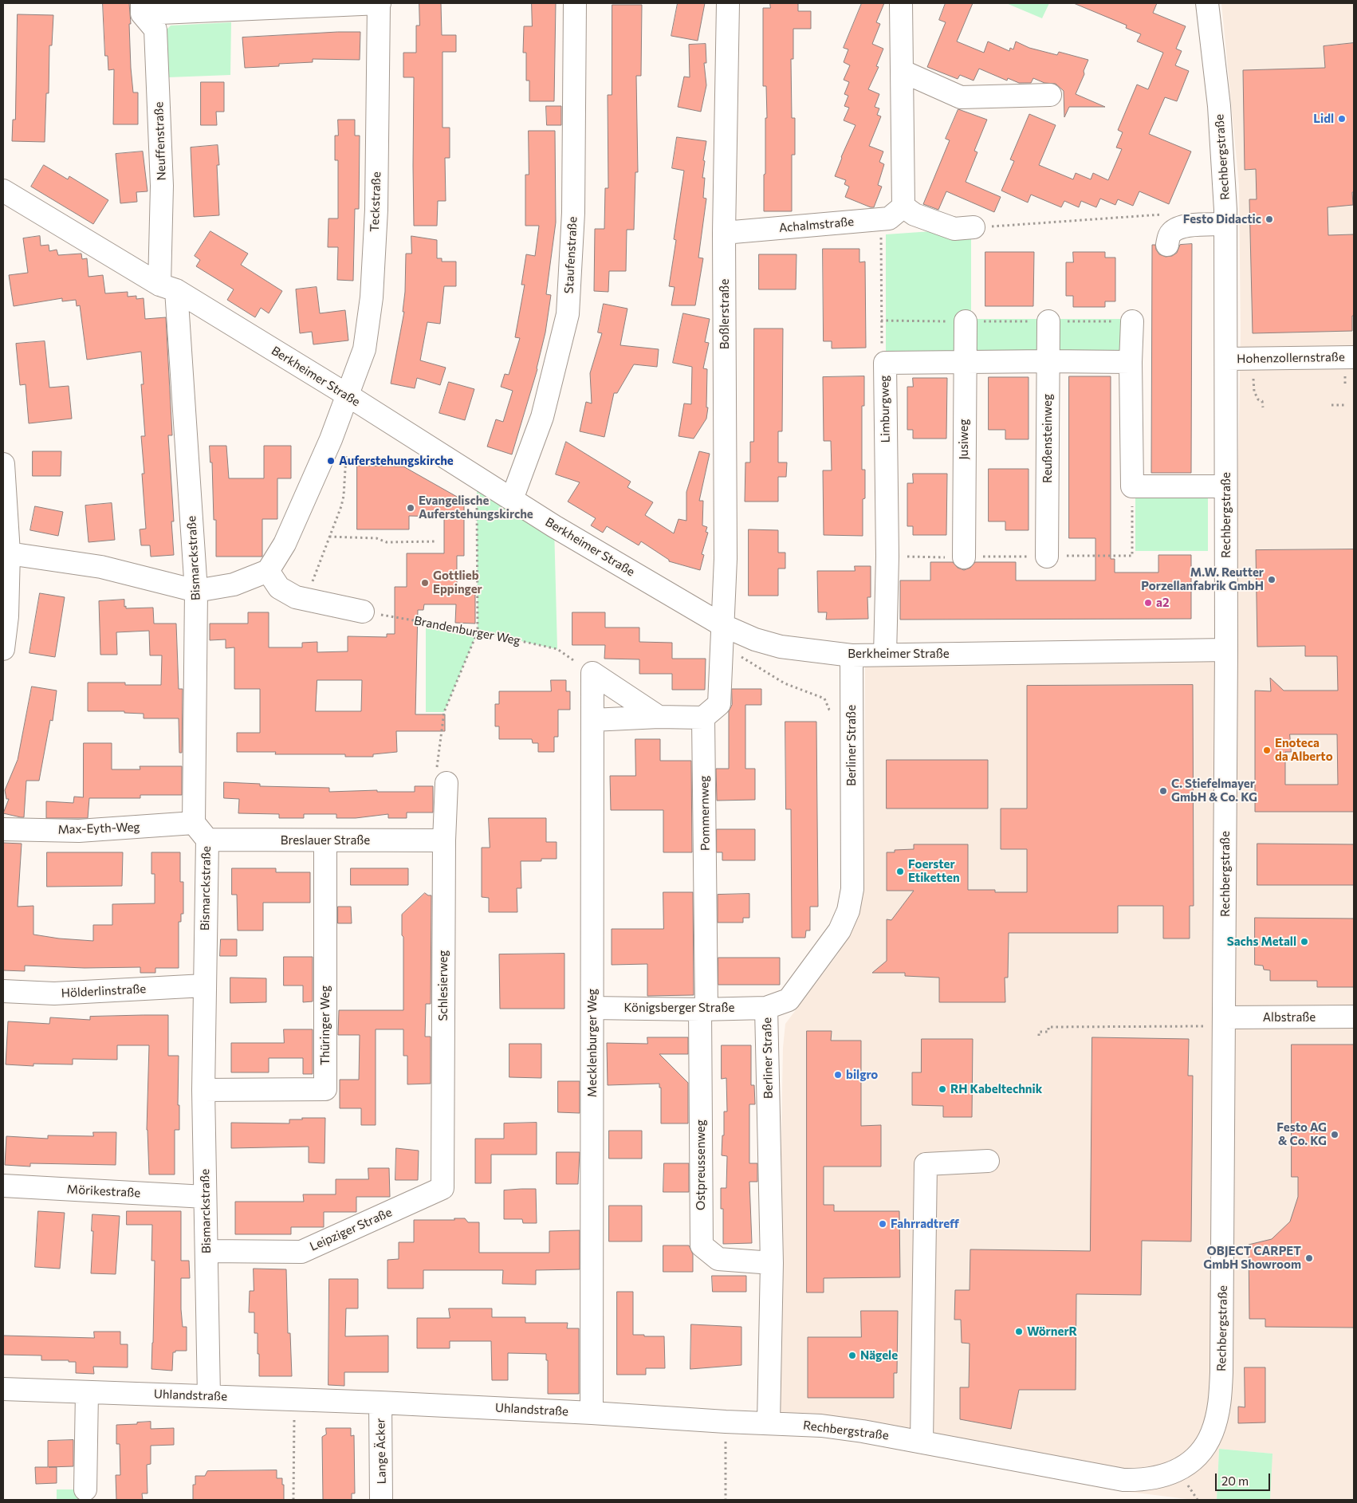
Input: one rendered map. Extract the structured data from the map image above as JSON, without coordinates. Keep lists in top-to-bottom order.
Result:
{
  "streets": {
    "street": [
      "Neuffenstraße",
      "Rechbergstraße",
      "Teckstraße",
      "Achalmstraße",
      "Staufenstraße",
      "Boßlerstraße",
      "Hohenzollernstraße",
      "Berkheimer Straße",
      "Limburgweg",
      "Reußensteinweg",
      "Jusiweg",
      "Bismarckstraße",
      "Berliner Straße",
      "Pommernweg",
      "Max-Eyth-Weg",
      "Breslauer Straße",
      "Schlesierweg",
      "Hölderlinstraße",
      "Königsberger Straße",
      "Albstraße",
      "Thüringer Weg",
      "Mecklenburger Weg",
      "Ostpreussenweg",
      "Mörikestraße",
      "Leipziger Straße",
      "Uhlandstraße",
      "Lange Äcker"
    ],
    "path": ["Brandenburger Weg"]
  },
  "crossings": [
    ["Neuffenstraße", "Berkheimer Straße"],
    ["Neuffenstraße", "Bismarckstraße"],
    ["Rechbergstraße", "Hohenzollernstraße"],
    ["Rechbergstraße", "Berkheimer Straße"],
    ["Rechbergstraße", "Berliner Straße"],
    ["Rechbergstraße", "Albstraße"],
    ["Rechbergstraße", "Uhlandstraße"],
    ["Teckstraße", "Berkheimer Straße"],
    ["Achalmstraße", "Boßlerstraße"],
    ["Staufenstraße", "Berkheimer Straße"],
    ["Boßlerstraße", "Berkheimer Straße"],
    ["Berkheimer Straße", "Limburgweg"],
    ["Berkheimer Straße", "Bismarckstraße"],
    ["Berkheimer Straße", "Berliner Straße"],
    ["Limburgweg", "Reußensteinweg"],
    ["Limburgweg", "Jusiweg"],
    ["Bismarckstraße", "Max-Eyth-Weg"],
    ["Bismarckstraße", "Breslauer Straße"],
    ["Bismarckstraße", "Hölderlinstraße"],
    ["Bismarckstraße", "Thüringer Weg"],
    ["Bismarckstraße", "Mörikestraße"],
    ["Bismarckstraße", "Leipziger Straße"],
    ["Bismarckstraße", "Uhlandstraße"],
    ["Brandenburger Weg", "Mecklenburger Weg"],
    ["Berliner Straße", "Königsberger Straße"],
    ["Berliner Straße", "Ostpreussenweg"],
    ["Berliner Straße", "Uhlandstraße"],
    ["Pommernweg", "Königsberger Straße"],
    ["Pommernweg", "Ostpreussenweg"],
    ["Max-Eyth-Weg", "Breslauer Straße"],
    ["Breslauer Straße", "Schlesierweg"],
    ["Breslauer Straße", "Thüringer Weg"],
    ["Schlesierweg", "Leipziger Straße"],
    ["Königsberger Straße", "Mecklenburger Weg"],
    ["Königsberger Straße", "Ostpreussenweg"],
    ["Mecklenburger Weg", "Uhlandstraße"],
    ["Uhlandstraße", "Lange Äcker"]
  ],
  "places": [
    "Lidl",
    "Festo Didactic",
    "Auferstehungskirche",
    "Evangelische Auferstehungskirche",
    "M.W. Reutter Porzellanfabrik GmbH",
    "Gottlieb Eppinger",
    "a2",
    "Enoteca da Alberto",
    "C. Stiefelmayer GmbH & Co. KG",
    "Foerster Etiketten",
    "Sachs Metall",
    "bilgro",
    "RH Kabeltechnik",
    "Festo AG & Co. KG",
    "Fahrradtreff",
    "OBJECT CARPET GmbH Showroom",
    "WörnerR",
    "Nägele"
  ],
  "scale_bar": "20 m"
}
